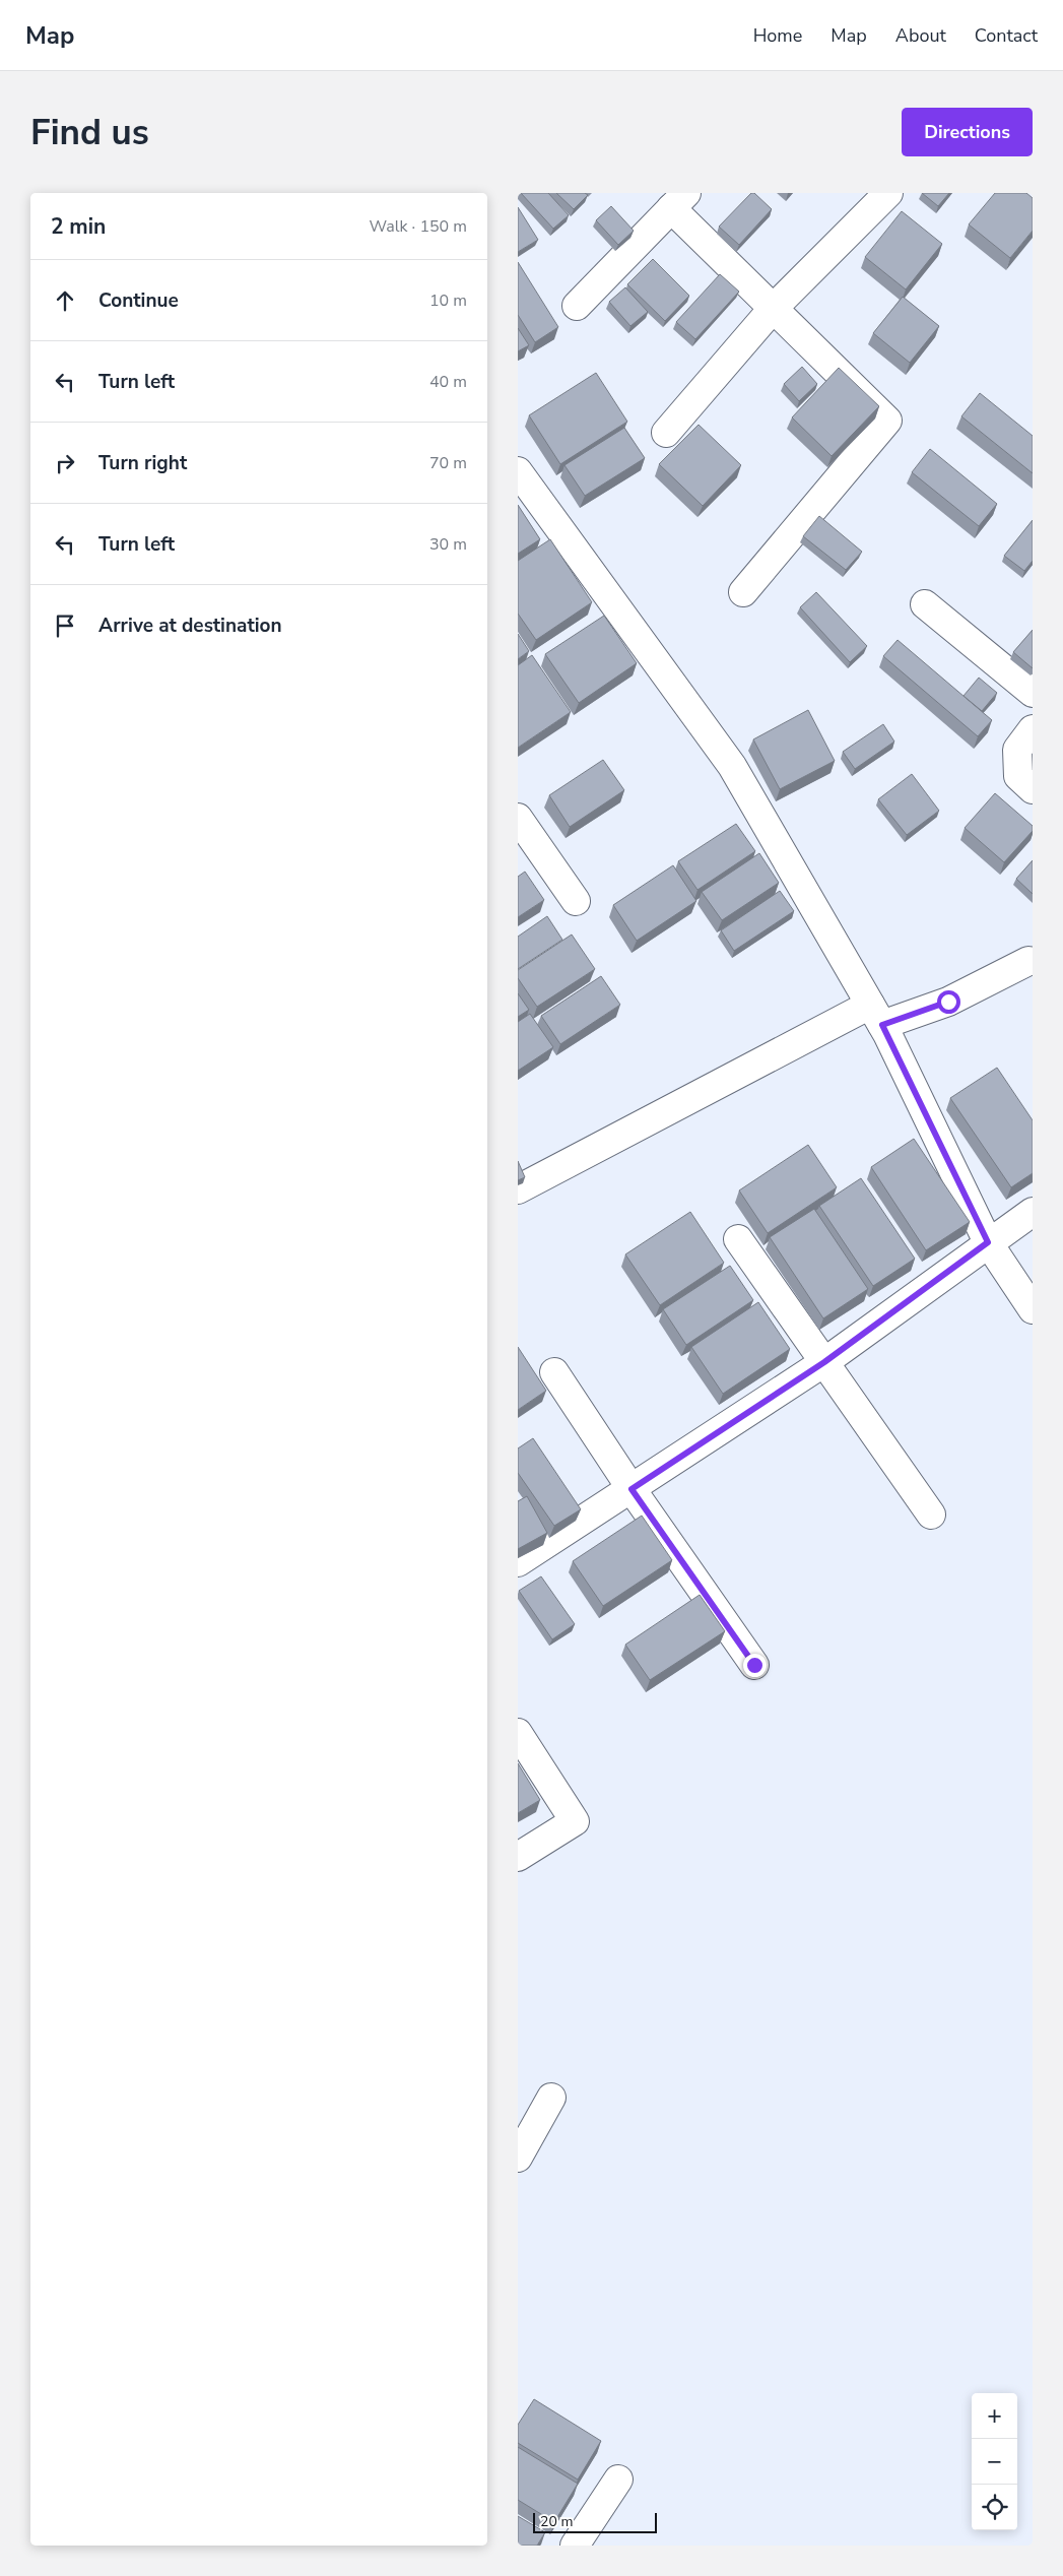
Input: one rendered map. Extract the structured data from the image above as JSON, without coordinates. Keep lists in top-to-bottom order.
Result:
{
  "scale_bar": "20 m",
  "page": {
    "header": "Map",
    "nav": [
      "Home",
      "Map",
      "About",
      "Contact"
    ],
    "buttons": "Directions",
    "title": "Find us",
    "heading": ["2 min", "Walk · 150 m"],
    "list": [
      ["Continue", "10 m"],
      ["Turn left", "40 m"],
      ["Turn right", "70 m"],
      ["Turn left", "30 m"],
      "Arrive at destination"
    ],
    "map_buttons": ["+", "−"],
    "scale": "20 m"
  }
}
